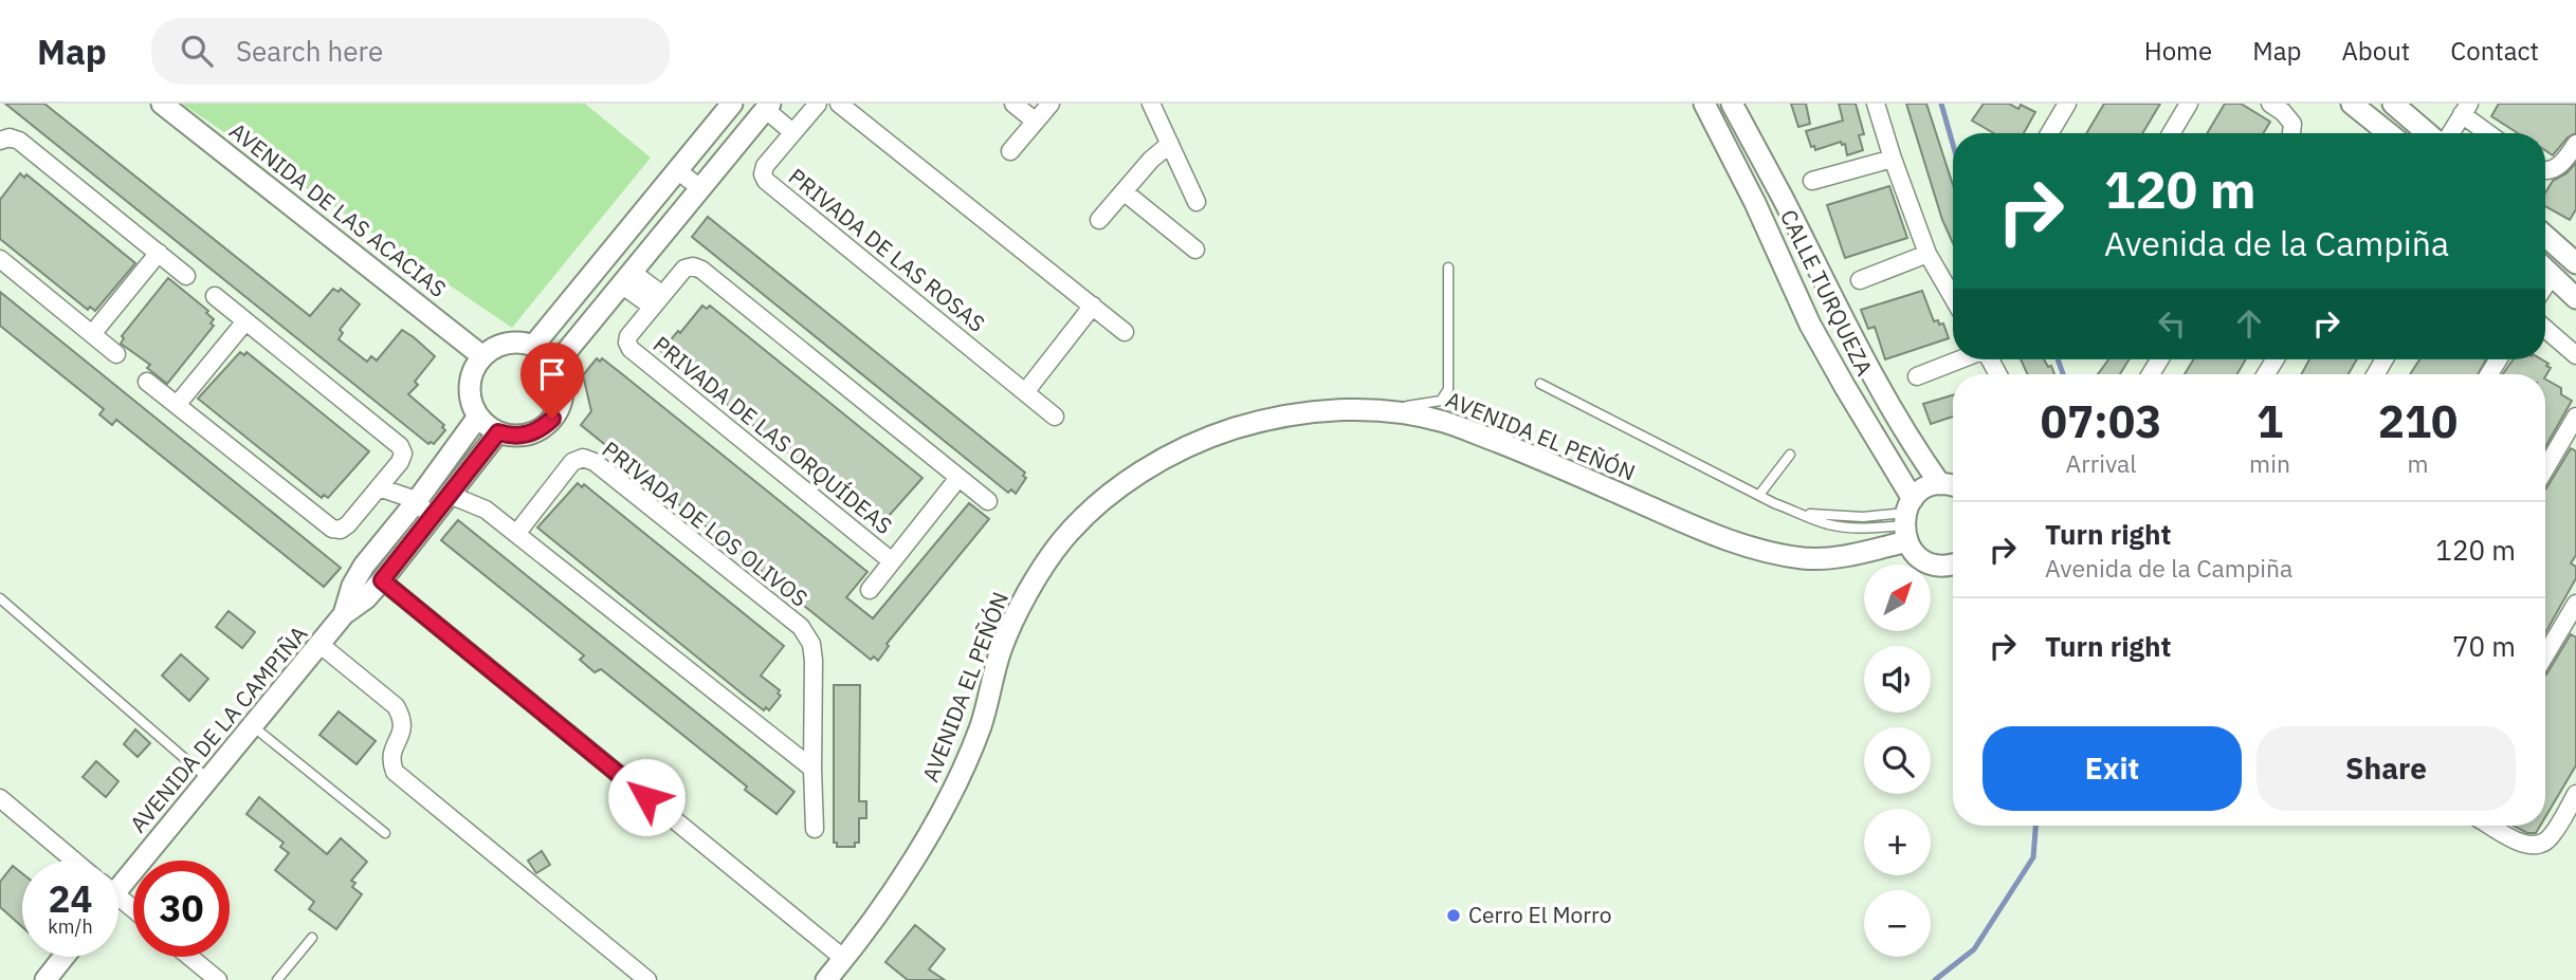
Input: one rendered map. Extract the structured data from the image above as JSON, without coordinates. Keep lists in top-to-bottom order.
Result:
{
  "streets": {
    "street": [
      "AVENIDA DE LAS ACACIAS",
      "PRIVADA DE LAS ROSAS",
      "CALLE TURQUEZA",
      "PRIVADA DE LAS ORQUÍDEAS",
      "AVENIDA EL PEÑÓN",
      "PRIVADA DE LOS OLIVOS",
      "AVENIDA DE LA CAMPIÑA"
    ]
  },
  "crossings": [
    ["AVENIDA DE LAS ACACIAS", "AVENIDA DE LA CAMPIÑA"],
    ["CALLE TURQUEZA", "AVENIDA EL PEÑÓN"]
  ],
  "places": ["Cerro El Morro"],
  "north": "top right",
  "page": {
    "header": "Map",
    "search": "Search here",
    "nav": [
      "Home",
      "Map",
      "About",
      "Contact"
    ],
    "turn": ["120 m", "Avenida de la Campiña"],
    "eta": [
      "07:03",
      "Arrival",
      "1",
      "min",
      "210",
      "m"
    ],
    "list": [
      {
        "name": "Turn right",
        "note": "Avenida de la Campiña",
        "value": "120 m"
      },
      {
        "name": "Turn right",
        "value": "70 m"
      }
    ],
    "map_buttons": ["+", "−"],
    "buttons": ["Exit", "Share"],
    "speed": "24 km/h",
    "limit": "30"
  }
}
